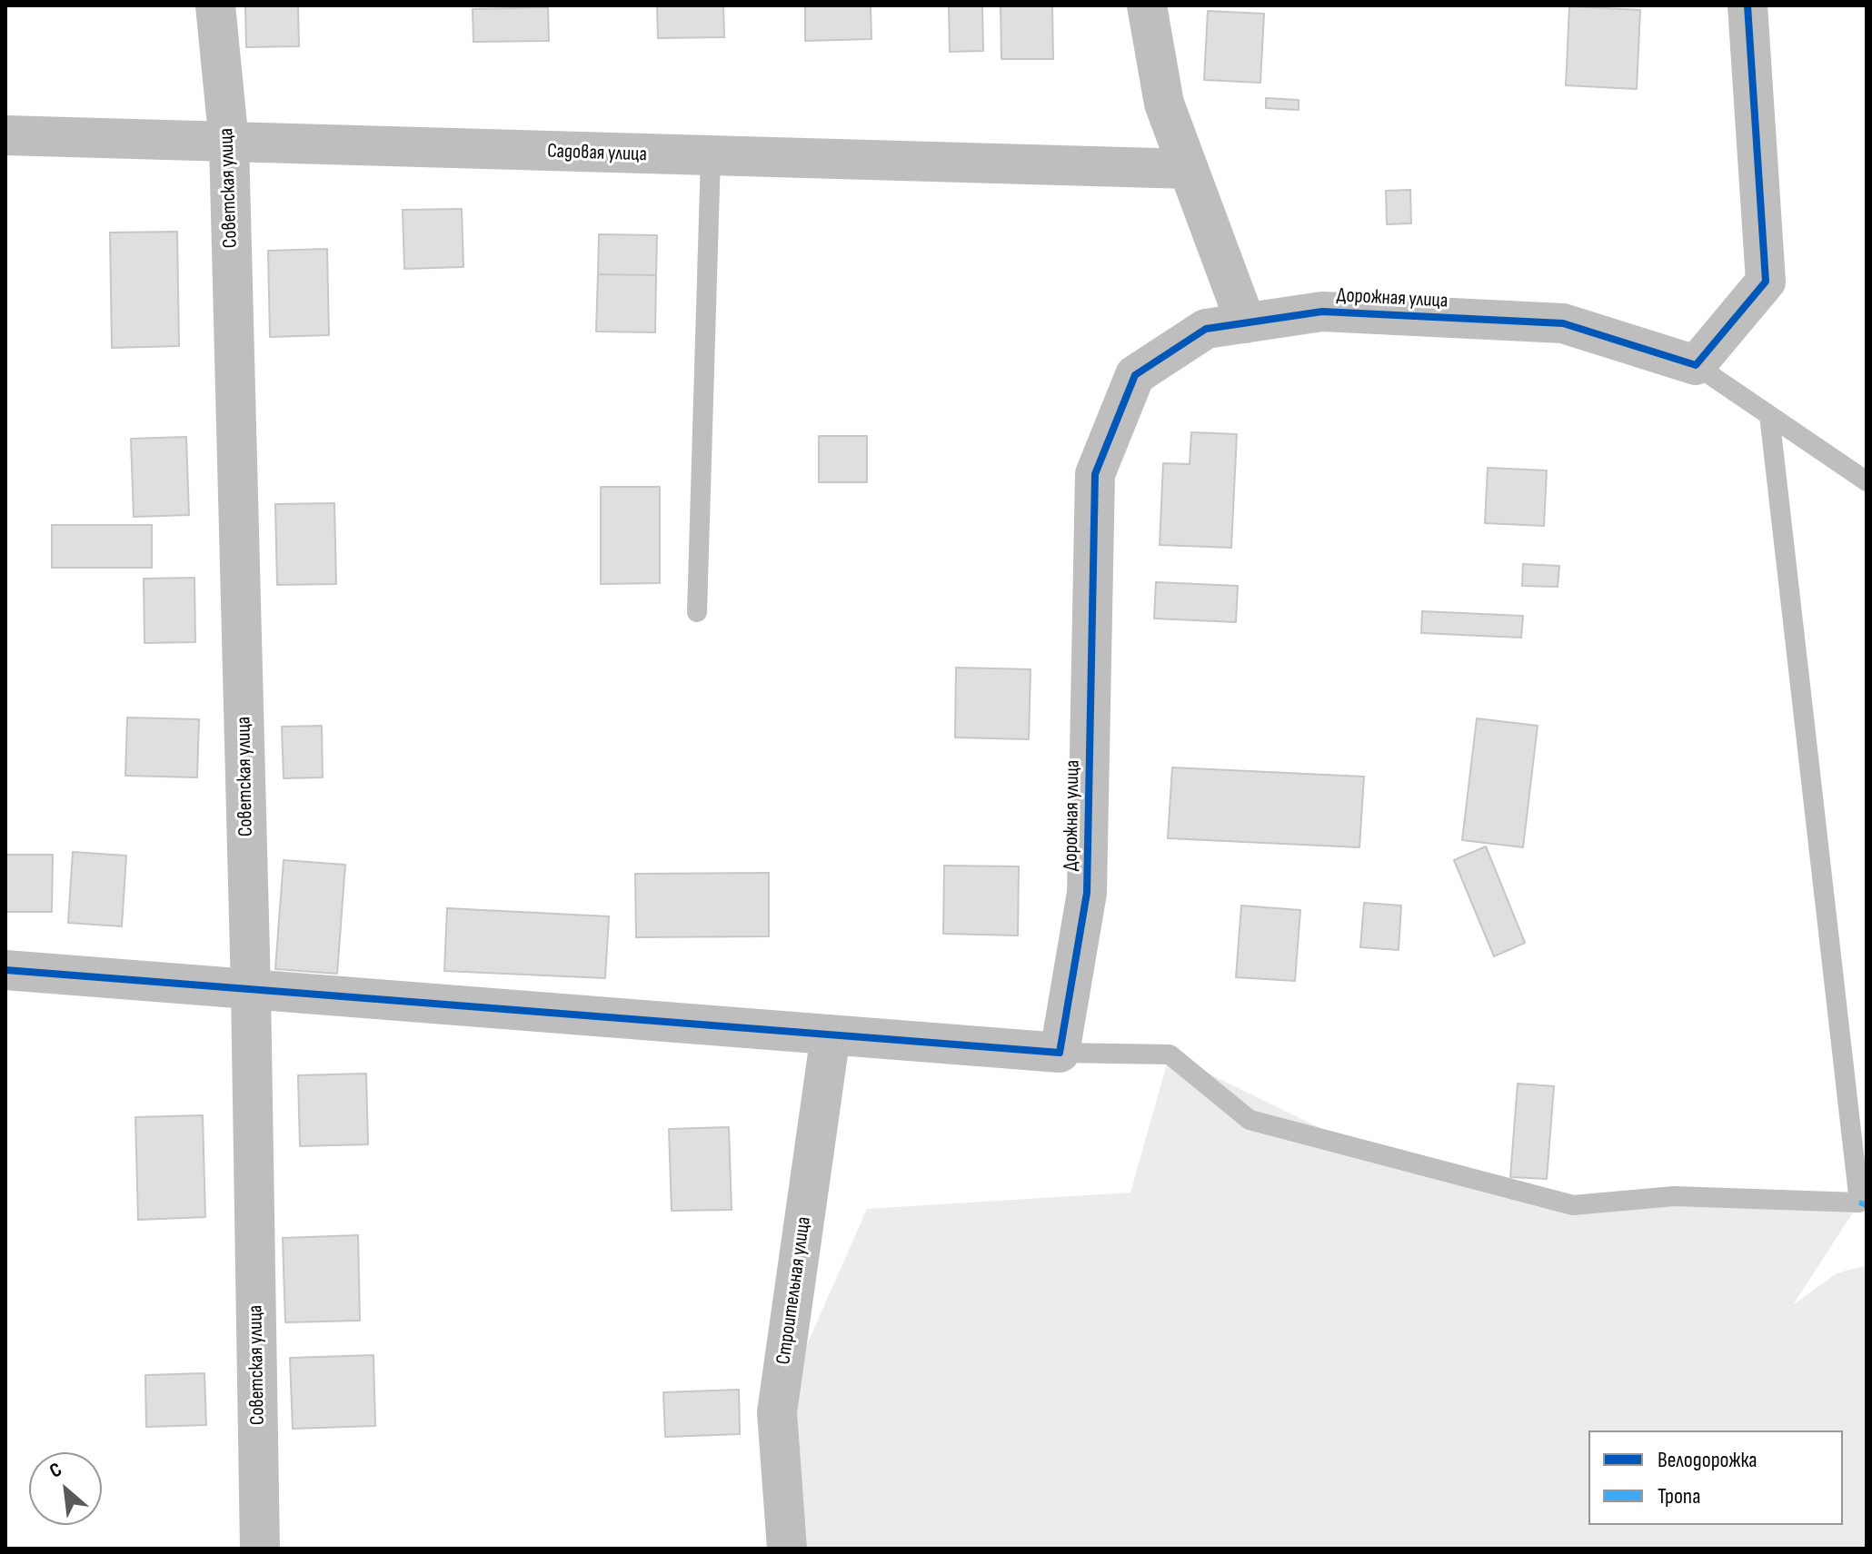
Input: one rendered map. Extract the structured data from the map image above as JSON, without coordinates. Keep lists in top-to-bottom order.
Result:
{
  "streets": {
    "street": [
      "Садовая улица",
      "Советская улица",
      "Дорожная улица",
      "Строительная улица"
    ]
  },
  "crossings": [
    ["Садовая улица", "Советская улица"]
  ],
  "legend": ["Велодорожка", "Тропа"],
  "north": "top left"
}
